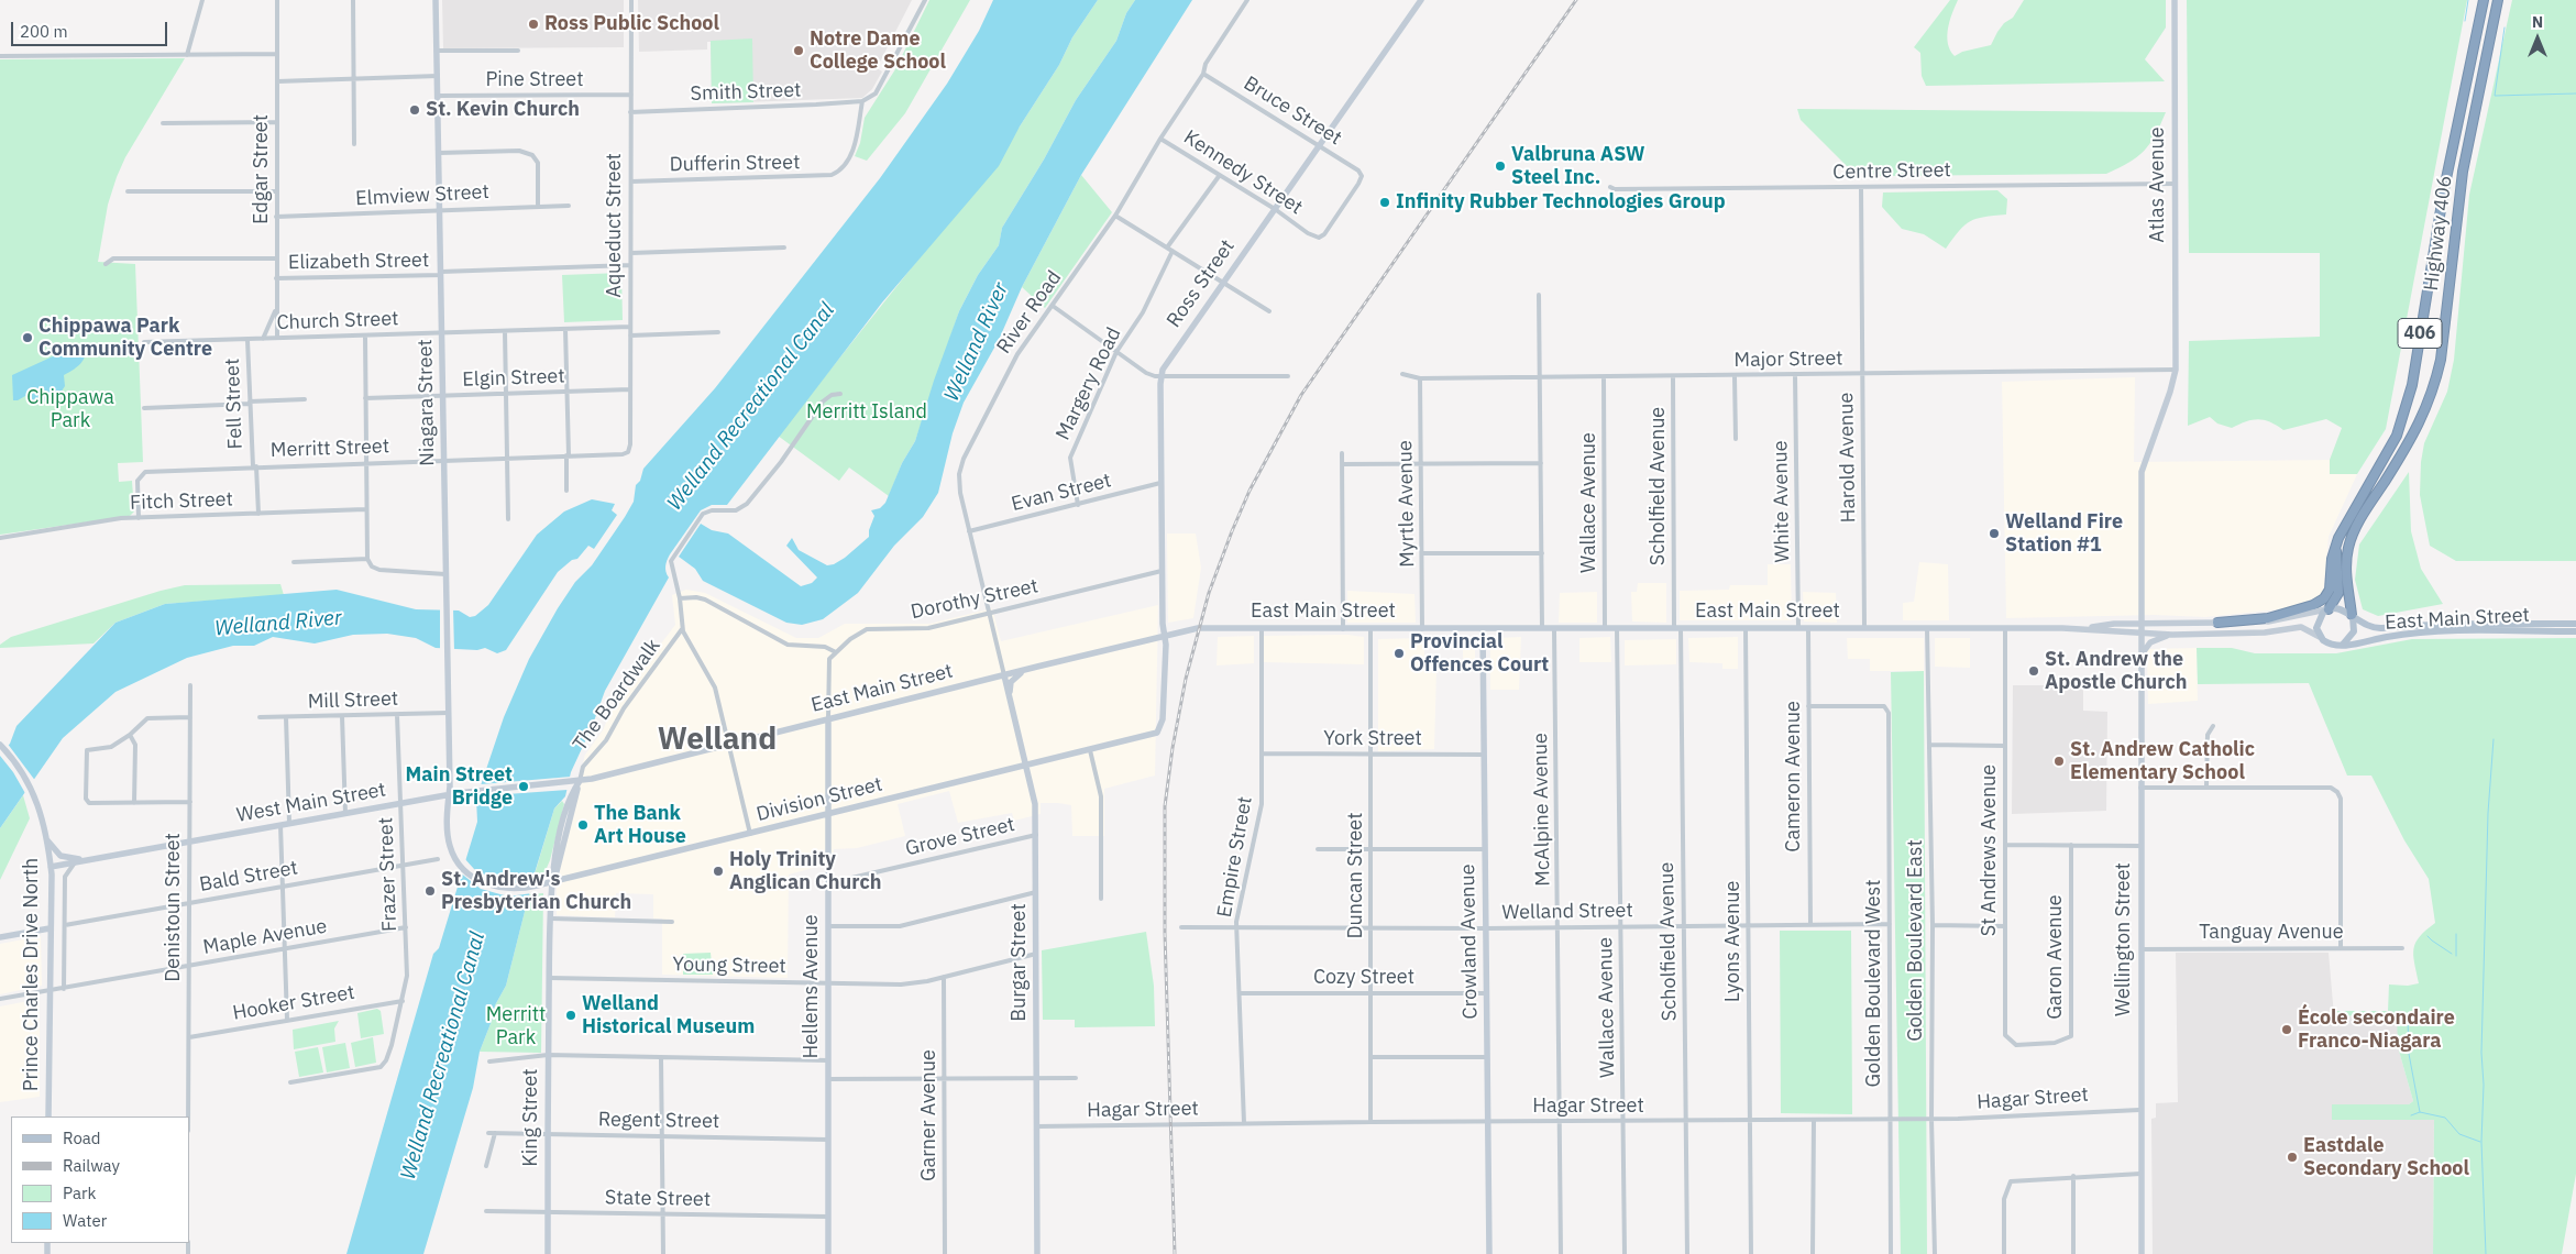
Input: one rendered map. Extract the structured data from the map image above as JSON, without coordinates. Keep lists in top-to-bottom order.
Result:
{
  "streets": {
    "highway": ["Highway 406", "406"],
    "main road": [
      "Atlas Avenue",
      "Ross Street",
      "Niagara Street",
      "East Main Street",
      "Division Street",
      "West Main Street",
      "Wellington Street",
      "Crowland Avenue",
      "Burgar Street",
      "Prince Charles Drive North",
      "Hellems Avenue",
      "King Street"
    ],
    "street": [
      "Pine Street",
      "Smith Street",
      "Bruce Street",
      "Dufferin Street",
      "Edgar Street",
      "Centre Street",
      "Kennedy Street",
      "Elmview Street",
      "Aqueduct Street",
      "Elizabeth Street",
      "River Road",
      "Church Street",
      "Major Street",
      "Elgin Street",
      "Margery Road",
      "Fell Street",
      "Merritt Street",
      "Harold Avenue",
      "Scholfield Avenue",
      "Evan Street",
      "Fitch Street",
      "White Avenue",
      "Wallace Avenue",
      "Myrtle Avenue",
      "Dorothy Street",
      "The Boardwalk",
      "Mill Street",
      "York Street",
      "Cameron Avenue",
      "McAlpine Avenue",
      "Grove Street",
      "St Andrews Avenue",
      "Empire Street",
      "Frazer Street",
      "Duncan Street",
      "Bald Street",
      "Denistoun Street",
      "Welland Street",
      "Tanguay Avenue",
      "Maple Avenue",
      "Golden Boulevard East",
      "Lyons Avenue",
      "Garon Avenue",
      "Young Street",
      "Cozy Street",
      "Golden Boulevard West",
      "Hooker Street",
      "Hagar Street",
      "Garner Avenue",
      "Regent Street",
      "State Street"
    ]
  },
  "crossings": [
    ["Pine Street", "Aqueduct Street"],
    ["Pine Street", "Niagara Street"],
    ["Smith Street", "Dufferin Street"],
    ["Smith Street", "Aqueduct Street"],
    ["Bruce Street", "Kennedy Street"],
    ["Bruce Street", "Ross Street"],
    ["Bruce Street", "River Road"],
    ["Dufferin Street", "Aqueduct Street"],
    ["Edgar Street", "Elmview Street"],
    ["Edgar Street", "Elizabeth Street"],
    ["Edgar Street", "Church Street"],
    ["Centre Street", "Atlas Avenue"],
    ["Centre Street", "Harold Avenue"],
    ["Kennedy Street", "Ross Street"],
    ["Kennedy Street", "River Road"],
    ["Kennedy Street", "Margery Road"],
    ["Atlas Avenue", "Major Street"],
    ["Atlas Avenue", "East Main Street"],
    ["Atlas Avenue", "Wellington Street"],
    ["Elmview Street", "Niagara Street"],
    ["Aqueduct Street", "Elizabeth Street"],
    ["Aqueduct Street", "Church Street"],
    ["Aqueduct Street", "Elgin Street"],
    ["Aqueduct Street", "Merritt Street"],
    ["Highway 406", "East Main Street"],
    ["Elizabeth Street", "Niagara Street"],
    ["Ross Street", "Evan Street"],
    ["Ross Street", "Dorothy Street"],
    ["Ross Street", "East Main Street"],
    ["Ross Street", "Division Street"],
    ["River Road", "Evan Street"],
    ["River Road", "Dorothy Street"],
    ["River Road", "East Main Street"],
    ["River Road", "Burgar Street"],
    ["Church Street", "Niagara Street"],
    ["Church Street", "Fell Street"],
    ["Major Street", "Harold Avenue"],
    ["Major Street", "Scholfield Avenue"],
    ["Major Street", "White Avenue"],
    ["Major Street", "Wallace Avenue"],
    ["Major Street", "Myrtle Avenue"],
    ["Elgin Street", "Niagara Street"],
    ["Margery Road", "Evan Street"],
    ["Niagara Street", "Merritt Street"],
    ["Niagara Street", "Mill Street"],
    ["Niagara Street", "Division Street"],
    ["Niagara Street", "West Main Street"],
    ["Fell Street", "Merritt Street"],
    ["Fell Street", "Fitch Street"],
    ["Merritt Street", "Fitch Street"],
    ["Harold Avenue", "East Main Street"],
    ["Scholfield Avenue", "East Main Street"],
    ["Scholfield Avenue", "Welland Street"],
    ["Scholfield Avenue", "Hagar Street"],
    ["White Avenue", "East Main Street"],
    ["Wallace Avenue", "East Main Street"],
    ["Wallace Avenue", "Welland Street"],
    ["Wallace Avenue", "Hagar Street"],
    ["Myrtle Avenue", "East Main Street"],
    ["East Main Street", "The Boardwalk"],
    ["East Main Street", "Cameron Avenue"],
    ["East Main Street", "Division Street"],
    ["East Main Street", "West Main Street"],
    ["East Main Street", "McAlpine Avenue"],
    ["East Main Street", "St Andrews Avenue"],
    ["East Main Street", "Empire Street"],
    ["East Main Street", "Duncan Street"],
    ["East Main Street", "Wellington Street"],
    ["East Main Street", "Golden Boulevard East"],
    ["East Main Street", "Crowland Avenue"],
    ["East Main Street", "Lyons Avenue"],
    ["East Main Street", "Burgar Street"],
    ["East Main Street", "Hellems Avenue"],
    ["East Main Street", "King Street"],
    ["The Boardwalk", "West Main Street"],
    ["The Boardwalk", "King Street"],
    ["Mill Street", "Frazer Street"],
    ["York Street", "Empire Street"],
    ["York Street", "Duncan Street"],
    ["York Street", "Crowland Avenue"],
    ["Cameron Avenue", "Welland Street"],
    ["Cameron Avenue", "Golden Boulevard West"],
    ["Division Street", "Burgar Street"],
    ["Division Street", "Hellems Avenue"],
    ["Division Street", "King Street"],
    ["West Main Street", "Frazer Street"],
    ["West Main Street", "Denistoun Street"],
    ["West Main Street", "Prince Charles Drive North"],
    ["West Main Street", "King Street"],
    ["McAlpine Avenue", "Welland Street"],
    ["McAlpine Avenue", "Hagar Street"],
    ["Grove Street", "Burgar Street"],
    ["Grove Street", "Hellems Avenue"],
    ["St Andrews Avenue", "Garon Avenue"],
    ["Empire Street", "Welland Street"],
    ["Empire Street", "Cozy Street"],
    ["Empire Street", "Hagar Street"],
    ["Frazer Street", "Bald Street"],
    ["Frazer Street", "Maple Avenue"],
    ["Frazer Street", "Hooker Street"],
    ["Duncan Street", "Welland Street"],
    ["Duncan Street", "Cozy Street"],
    ["Duncan Street", "Hagar Street"],
    ["Bald Street", "Denistoun Street"],
    ["Denistoun Street", "Maple Avenue"],
    ["Denistoun Street", "Hooker Street"],
    ["Welland Street", "Crowland Avenue"],
    ["Welland Street", "Lyons Avenue"],
    ["Welland Street", "Golden Boulevard West"],
    ["Tanguay Avenue", "Wellington Street"],
    ["Maple Avenue", "Prince Charles Drive North"],
    ["Wellington Street", "Hagar Street"],
    ["Golden Boulevard East", "Hagar Street"],
    ["Crowland Avenue", "Cozy Street"],
    ["Crowland Avenue", "Hagar Street"],
    ["Lyons Avenue", "Hagar Street"],
    ["Burgar Street", "Young Street"],
    ["Burgar Street", "Hagar Street"],
    ["Young Street", "Hellems Avenue"],
    ["Young Street", "Garner Avenue"],
    ["Young Street", "King Street"],
    ["Golden Boulevard West", "Hagar Street"],
    ["Hellems Avenue", "Regent Street"],
    ["Hellems Avenue", "State Street"],
    ["King Street", "Regent Street"],
    ["King Street", "State Street"]
  ],
  "districts": ["Welland"],
  "water": ["Welland River", "Welland Recreational Canal"],
  "parks": ["Chippawa Park", "Merritt Island", "Merritt Park"],
  "places": [
    "Ross Public School",
    "Notre Dame College School",
    "St. Kevin Church",
    "Valbruna ASW Steel Inc.",
    "Infinity Rubber Technologies Group",
    "Chippawa Park Community Centre",
    "Welland Fire Station #1",
    "Provincial Offences Court",
    "St. Andrew the Apostle Church",
    "St. Andrew Catholic Elementary School",
    "Main Street Bridge",
    "The Bank Art House",
    "Holy Trinity Anglican Church",
    "St. Andrew's Presbyterian Church",
    "Welland Historical Museum",
    "École secondaire Franco-Niagara",
    "Eastdale Secondary School"
  ],
  "legend": [
    "Road",
    "Railway",
    "Park",
    "Water"
  ],
  "scale_bar": "200 m",
  "north": "top"
}
